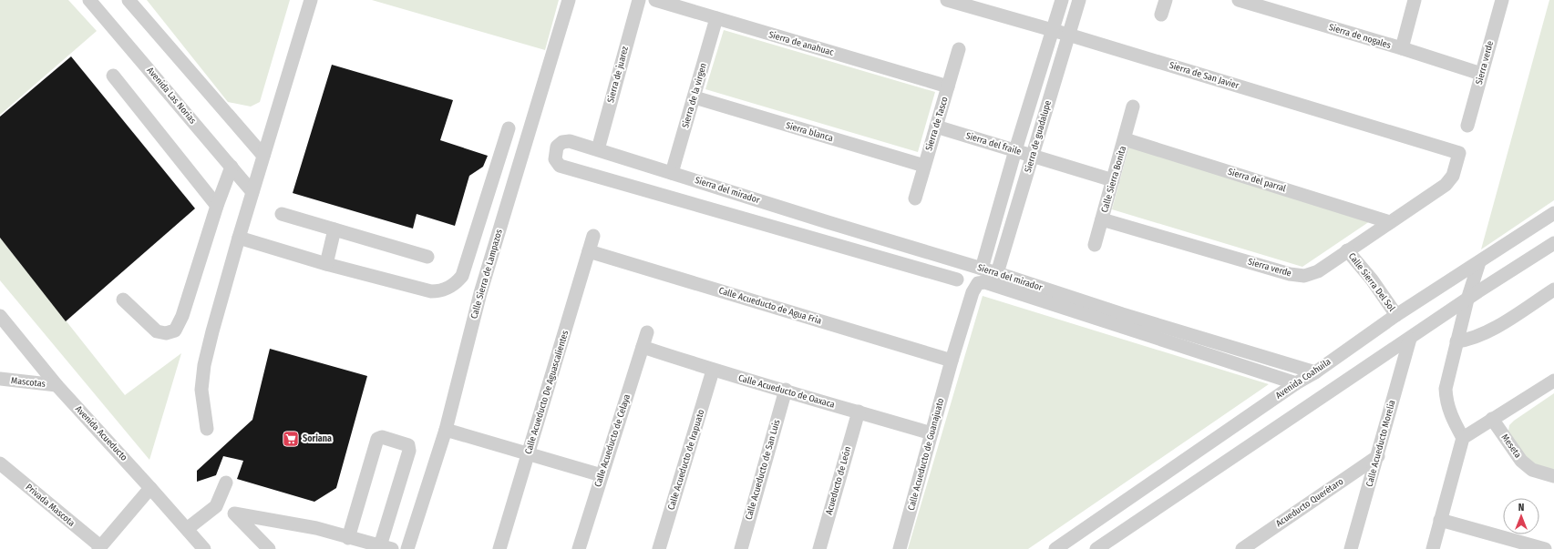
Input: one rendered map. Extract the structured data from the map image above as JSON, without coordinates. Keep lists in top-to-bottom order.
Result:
{
  "streets": {
    "street": [
      "Sierra de nogales",
      "Sierra de anahuac",
      "Sierra verde",
      "Sierra de juarez",
      "Sierra de San Javier",
      "Avenida Las Norias",
      "Sierra de la virgen",
      "Sierra de Tasco",
      "Sierra blanca",
      "Sierra de guadalupe",
      "Sierra del fraile",
      "Calle Sierra Bonita",
      "Sierra del parral",
      "Sierra del mirador",
      "Calle Sierra de Lampazos",
      "Calle Sierra Del Sol",
      "Calle Acueducto de Agua Fria",
      "Avenida Coahuila",
      "Mascotas",
      "Calle Acueducto de Oaxaca",
      "Calle Acueducto De Aguascalientes",
      "Avenida Acueducto",
      "Calle Acueducto de Celaya",
      "Calle Acueducto Morelia",
      "Meseta",
      "Calle Acueducto de Guanajuato",
      "Calle Acueducto de Irapuato",
      "Calle Acueducto de San Luis",
      "Acueducto de León",
      "Acueducto Querétaro",
      "Privada Mascota"
    ]
  },
  "crossings": [
    ["Sierra de nogales", "Sierra verde"],
    ["Sierra de anahuac", "Sierra de la virgen"],
    ["Sierra de anahuac", "Sierra de Tasco"],
    ["Sierra verde", "Sierra de San Javier"],
    ["Sierra verde", "Calle Sierra Bonita"],
    ["Sierra verde", "Sierra del parral"],
    ["Sierra verde", "Calle Sierra Del Sol"],
    ["Sierra de juarez", "Sierra del mirador"],
    ["Sierra de San Javier", "Sierra de guadalupe"],
    ["Sierra de la virgen", "Sierra blanca"],
    ["Sierra de la virgen", "Sierra del mirador"],
    ["Sierra de Tasco", "Sierra blanca"],
    ["Sierra de Tasco", "Sierra del fraile"],
    ["Sierra de guadalupe", "Sierra del fraile"],
    ["Sierra de guadalupe", "Sierra del mirador"],
    ["Sierra del fraile", "Calle Sierra Bonita"],
    ["Calle Sierra Bonita", "Sierra del parral"],
    ["Sierra del mirador", "Avenida Coahuila"],
    ["Sierra del mirador", "Calle Acueducto de Guanajuato"],
    ["Calle Sierra Del Sol", "Avenida Coahuila"],
    ["Calle Acueducto de Agua Fria", "Calle Acueducto De Aguascalientes"],
    ["Calle Acueducto de Agua Fria", "Calle Acueducto de Guanajuato"],
    ["Mascotas", "Avenida Acueducto"],
    ["Calle Acueducto de Oaxaca", "Calle Acueducto de Celaya"],
    ["Calle Acueducto de Oaxaca", "Calle Acueducto de Guanajuato"],
    ["Calle Acueducto de Oaxaca", "Calle Acueducto de Irapuato"],
    ["Calle Acueducto de Oaxaca", "Calle Acueducto de San Luis"],
    ["Calle Acueducto de Oaxaca", "Acueducto de León"],
    ["Calle Acueducto Morelia", "Acueducto Querétaro"]
  ],
  "places": {
    "supermarket": ["Soriana"]
  },
  "north": "top"
}
